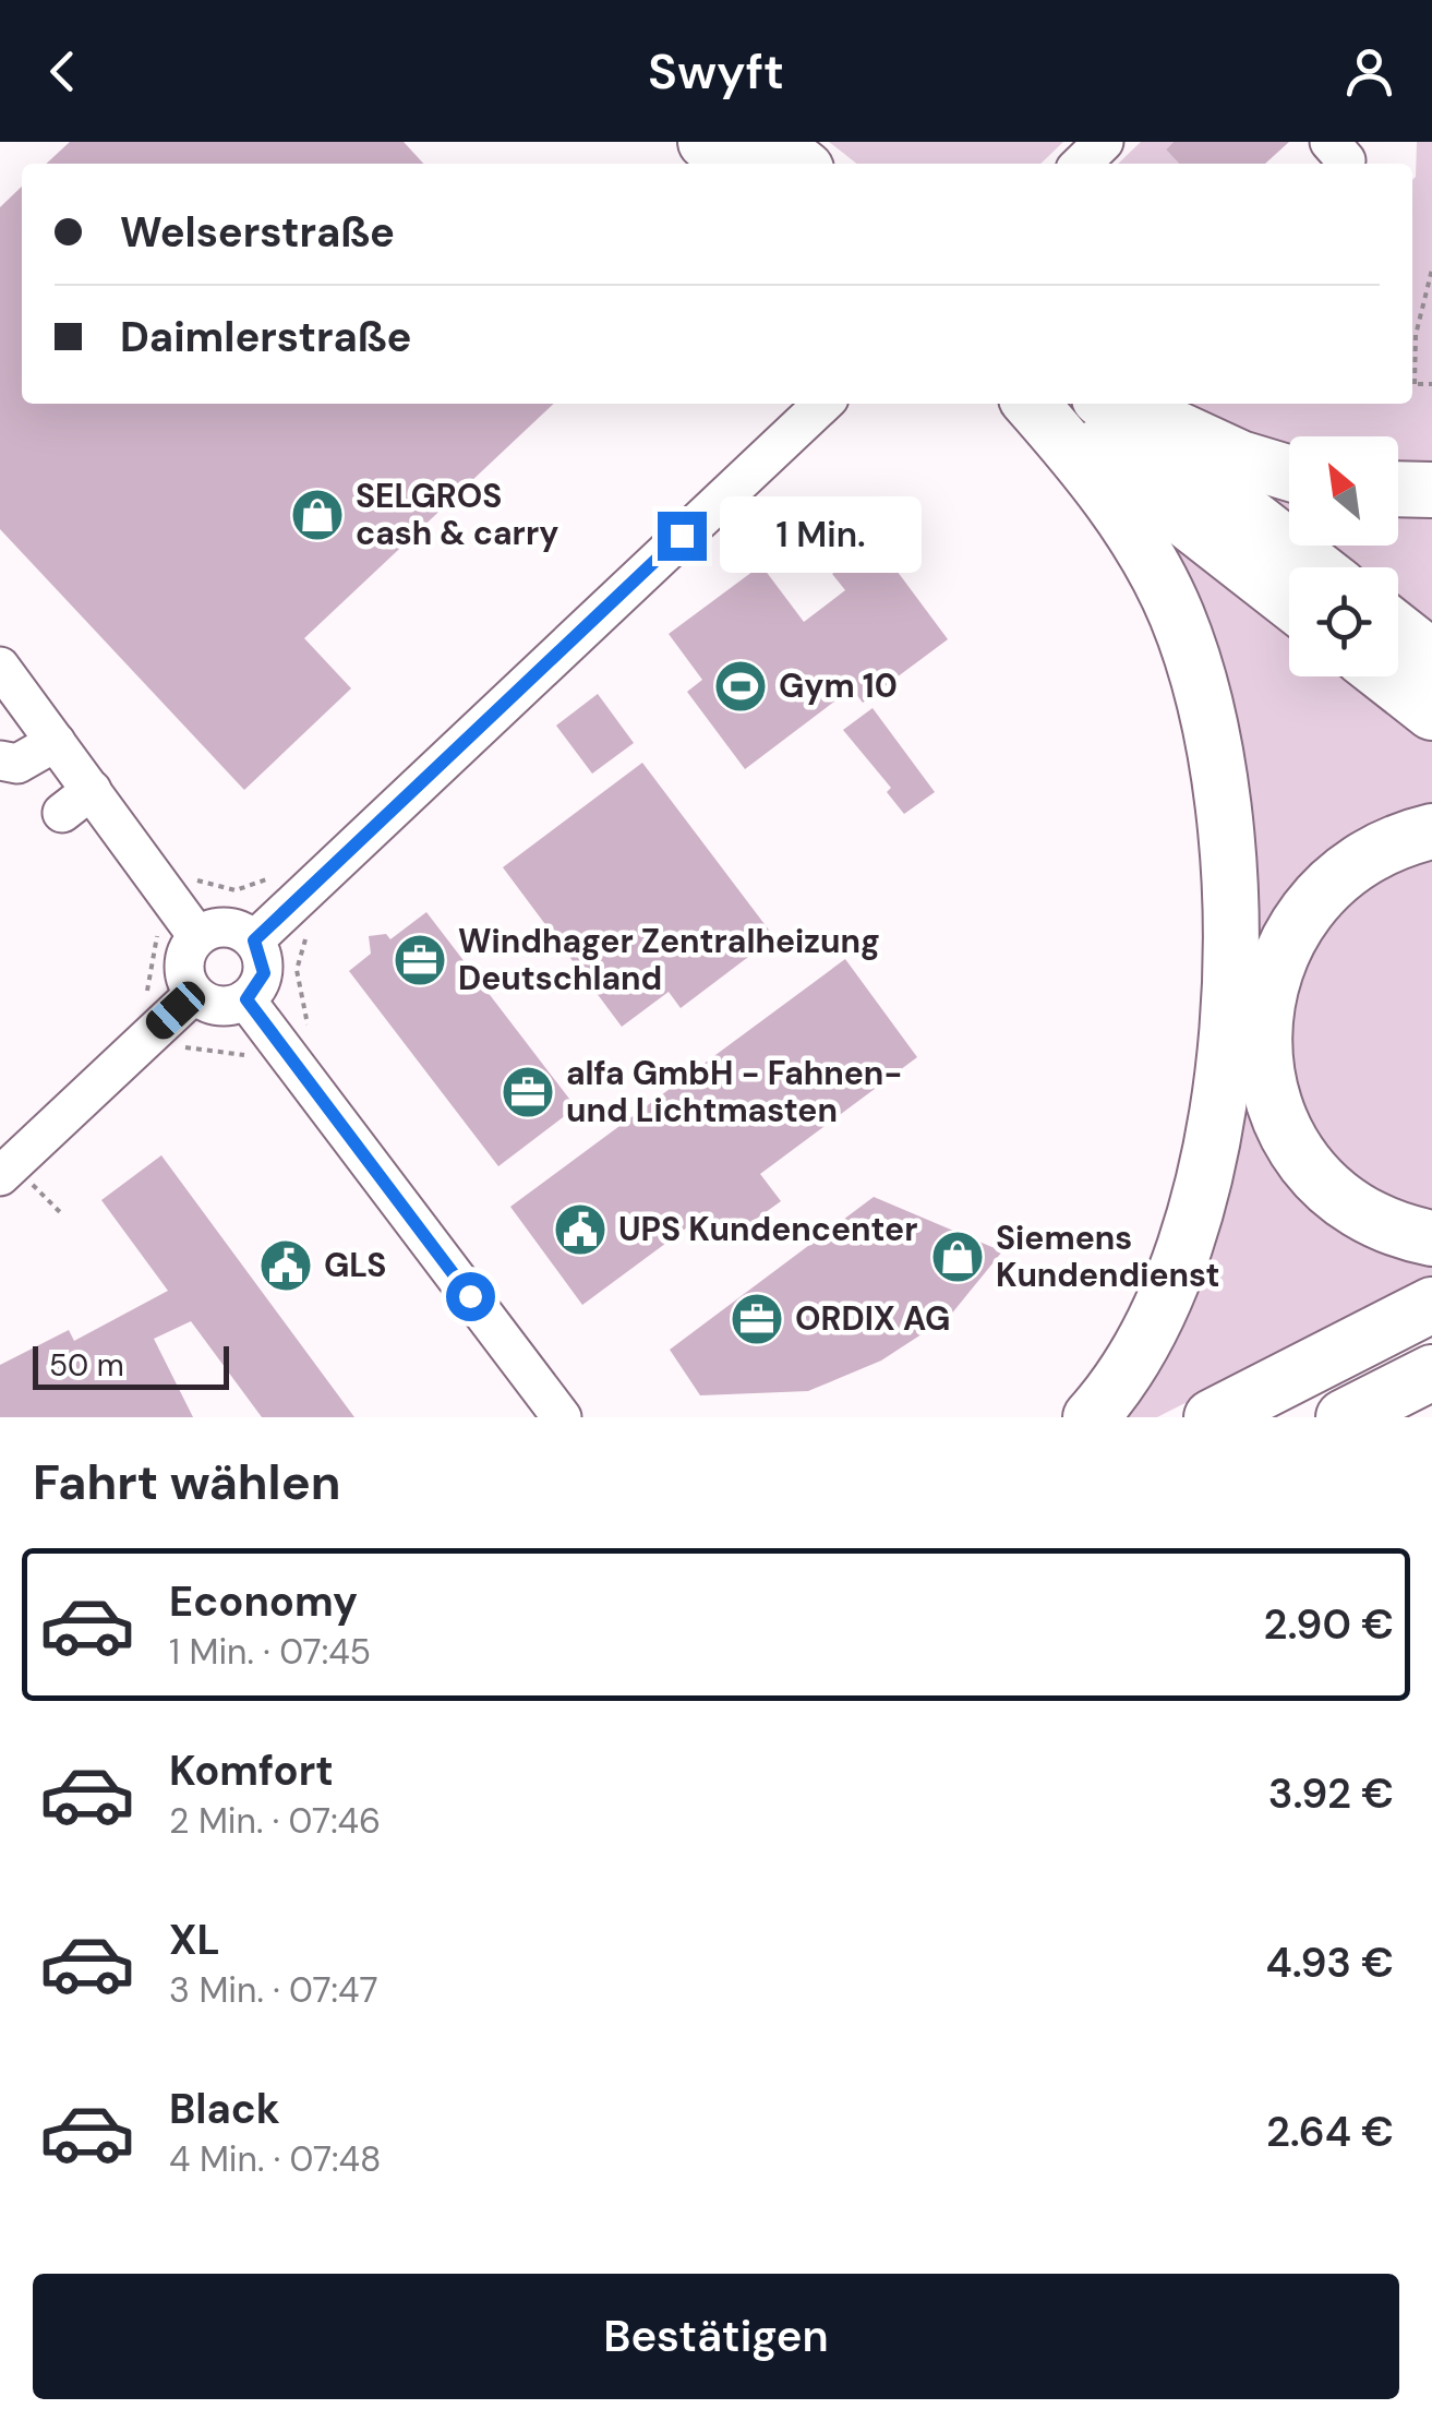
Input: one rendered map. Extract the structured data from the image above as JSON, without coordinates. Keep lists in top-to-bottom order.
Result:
{
  "places": {
    "shop": ["SELGROS cash & carry", "Siemens Kundendienst"],
    "sports": ["Gym 10"],
    "office": ["Windhager Zentralheizung Deutschland", "alfa GmbH - Fahnen- und Lichtmasten", "ORDIX AG"],
    "public building": ["UPS Kundencenter", "GLS"]
  },
  "scale_bar": "50 m",
  "north": "top left",
  "page": {
    "header": "Swyft",
    "banner": ["Welserstraße", "Daimlerstraße"],
    "bubble": "1 Min.",
    "scale": "50 m",
    "heading": "Fahrt wählen",
    "list": [
      {
        "name": "Economy",
        "note": "1 Min. · 07:45",
        "value": "2.90 €"
      },
      {
        "name": "Komfort",
        "note": "2 Min. · 07:46",
        "value": "3.92 €"
      },
      {
        "name": "XL",
        "note": "3 Min. · 07:47",
        "value": "4.93 €"
      },
      {
        "name": "Black",
        "note": "4 Min. · 07:48",
        "value": "2.64 €"
      }
    ],
    "buttons": "Bestätigen"
  }
}
